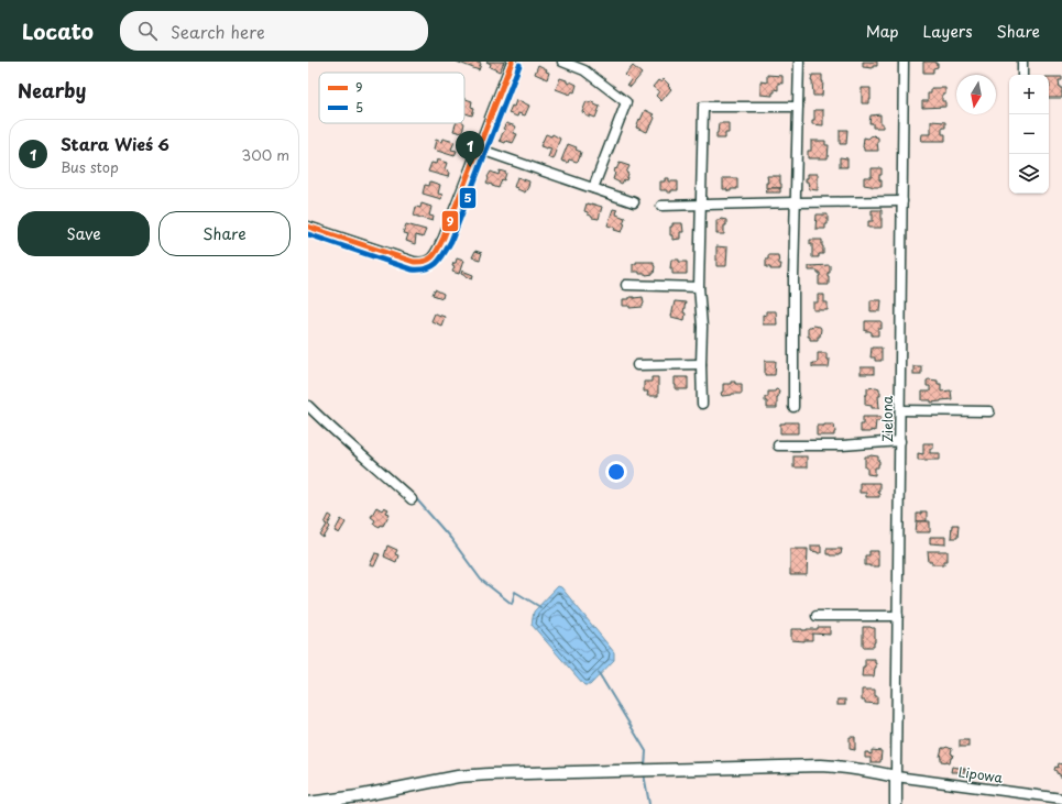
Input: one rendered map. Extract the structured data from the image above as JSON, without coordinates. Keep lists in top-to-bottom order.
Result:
{
  "streets": {
    "street": ["Zielona", "Lipowa"]
  },
  "crossings": [
    ["Zielona", "Lipowa"]
  ],
  "lines": ["transit line 9", "transit line 5"],
  "legend": ["9", "5"],
  "north": "bottom",
  "page": {
    "header": "Locato",
    "search": "Search here",
    "nav": ["Map", "Layers", "Share"],
    "heading": "Nearby",
    "map_buttons": ["+", "−"],
    "list": [
      {
        "mark": "1",
        "name": "Stara Wieś 6",
        "note": "Bus stop",
        "value": "300 m"
      }
    ],
    "pins": "1",
    "buttons": ["Save", "Share"]
  }
}
